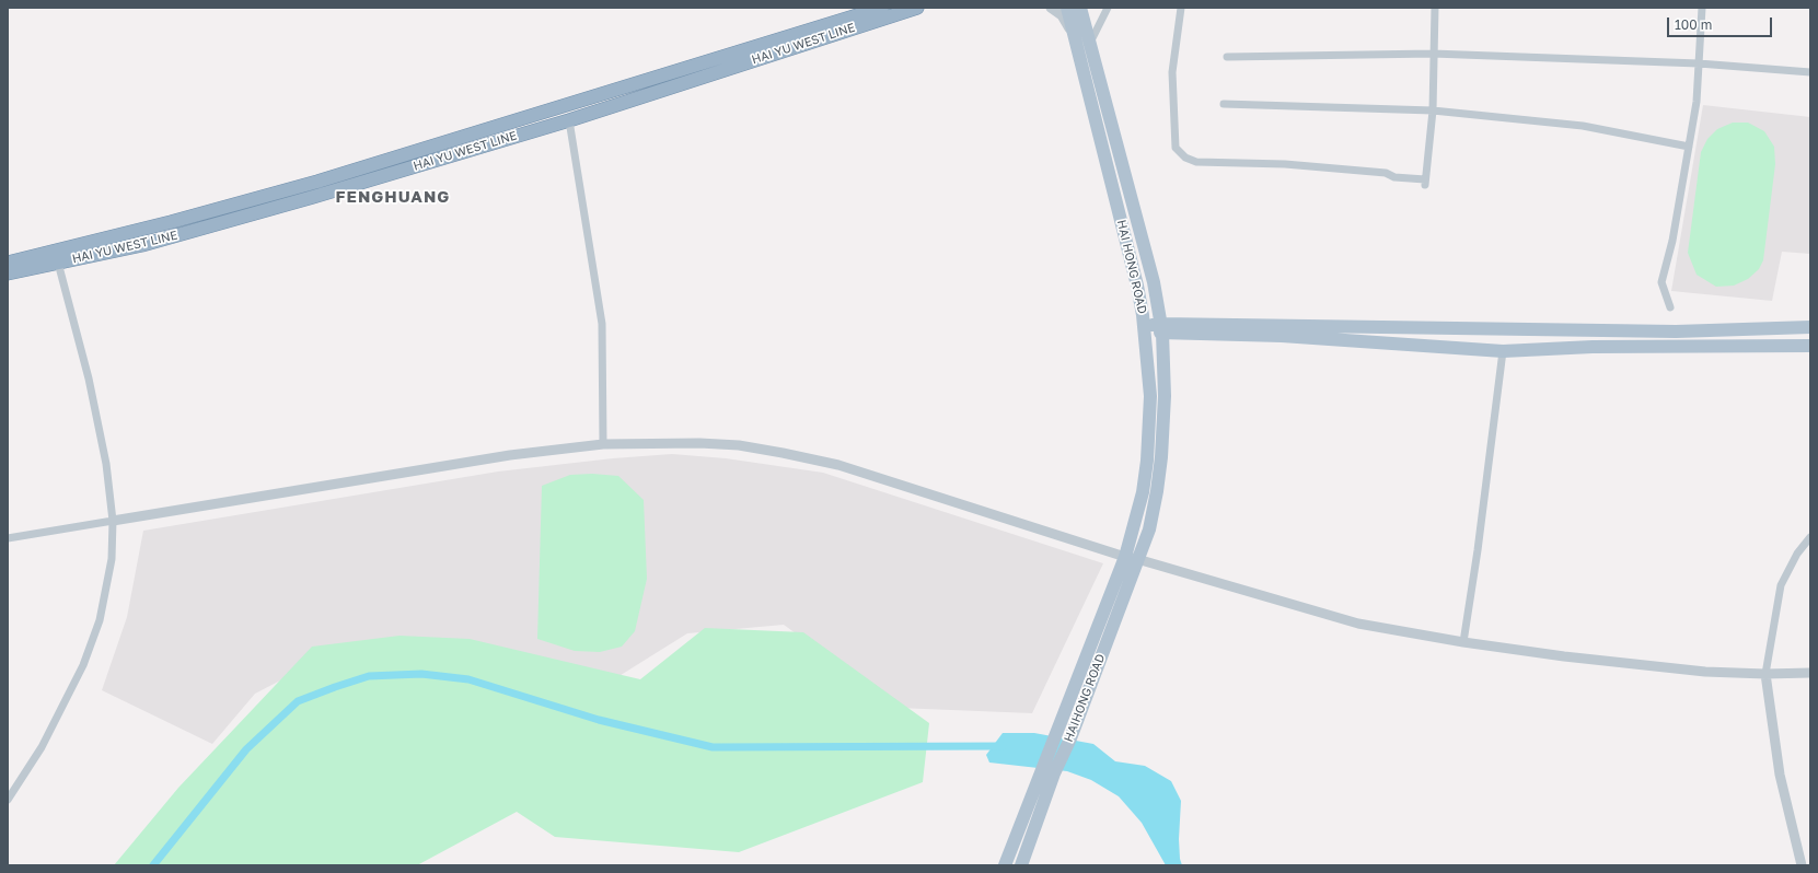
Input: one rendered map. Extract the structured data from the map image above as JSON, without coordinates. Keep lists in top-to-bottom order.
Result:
{
  "streets": {
    "highway": ["HAI YU WEST LINE"],
    "main road": ["HAI HONG ROAD", "HAIHONG ROAD"]
  },
  "crossings": [
    ["HAI HONG ROAD", "HAIHONG ROAD"]
  ],
  "districts": ["FENGHUANG"],
  "scale_bar": "100 m"
}
